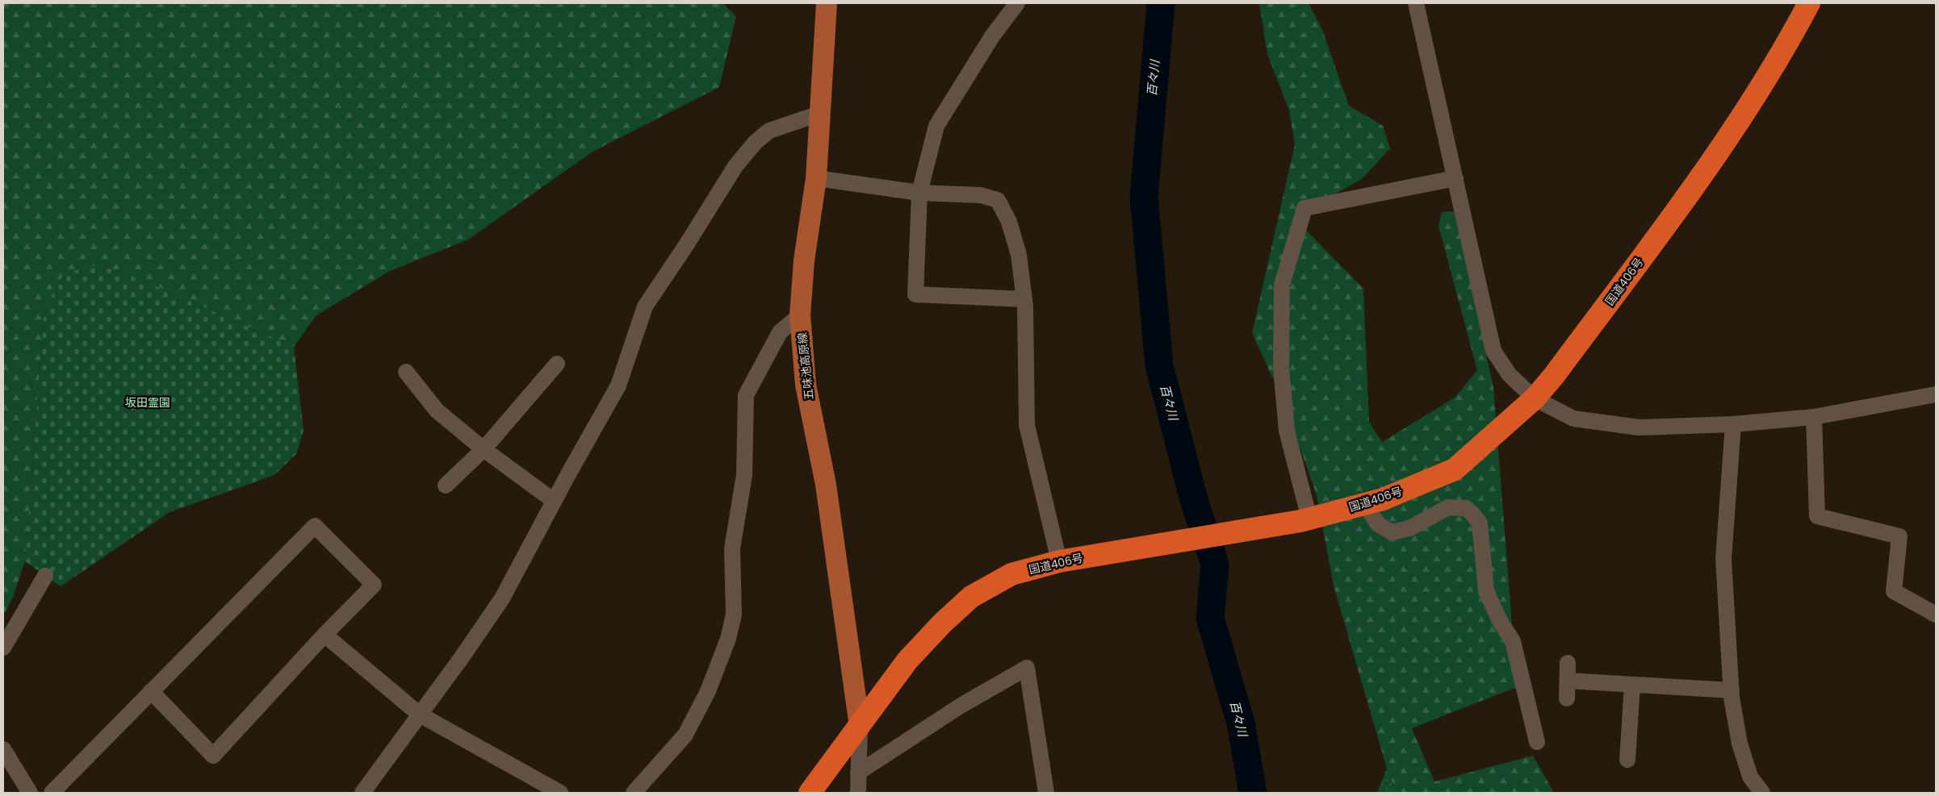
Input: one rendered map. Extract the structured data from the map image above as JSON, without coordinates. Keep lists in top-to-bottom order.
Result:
{
  "streets": {
    "highway": ["国道406号"],
    "main road": ["五味池高原線"]
  },
  "crossings": [
    ["国道406号", "五味池高原線"]
  ],
  "water": ["百々川"],
  "parks": ["坂田霊園"]
}
